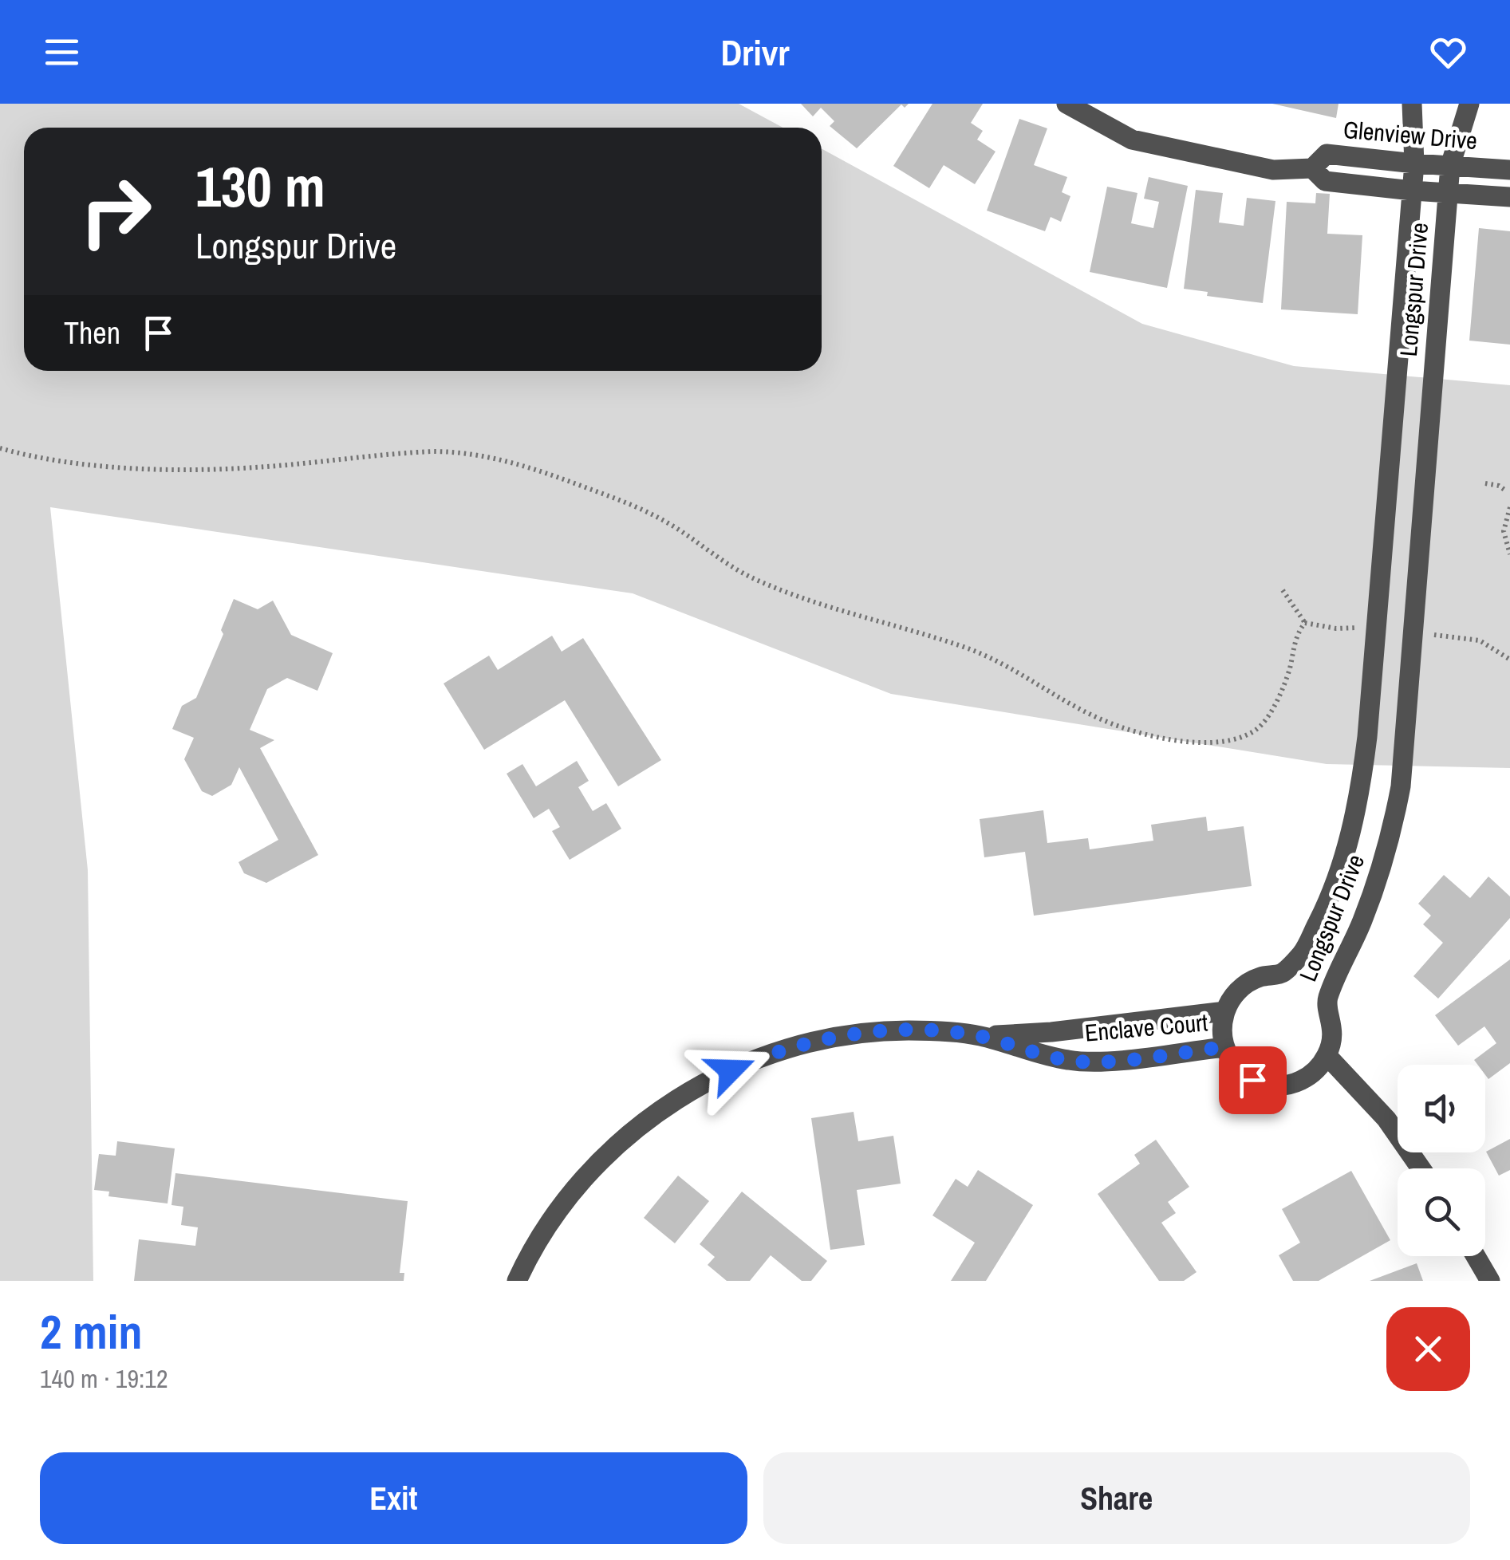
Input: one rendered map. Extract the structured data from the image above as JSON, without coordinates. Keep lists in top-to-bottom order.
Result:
{
  "streets": {
    "street": ["Glenview Drive", "Longspur Drive", "Enclave Court"]
  },
  "crossings": [
    ["Glenview Drive", "Longspur Drive"],
    ["Longspur Drive", "Enclave Court"]
  ],
  "page": {
    "header": "Drivr",
    "turn": ["130 m", "Longspur Drive"],
    "then": "Then",
    "heading": ["2 min", "140 m · 19:12"],
    "buttons": ["Exit", "Share"]
  }
}
